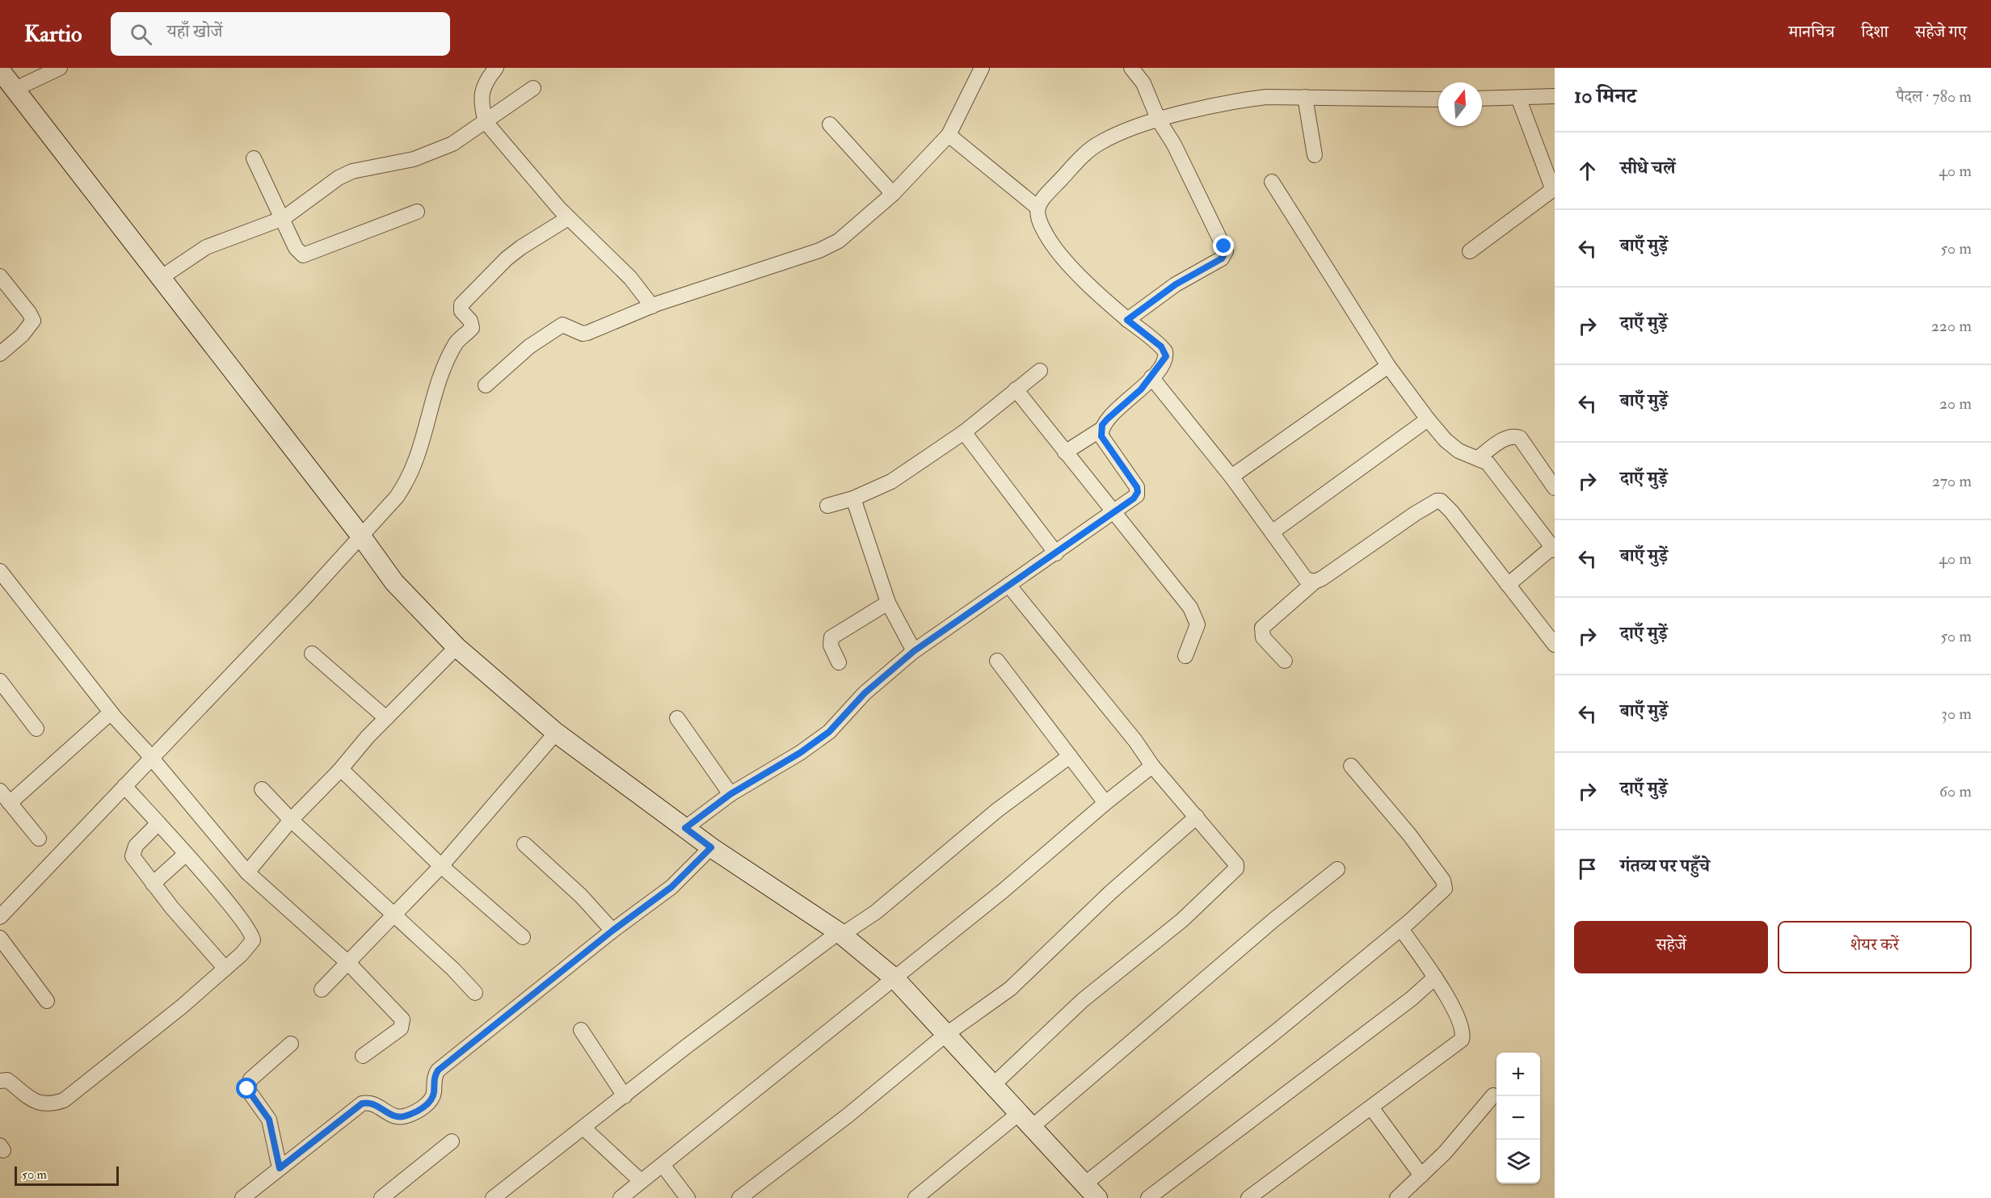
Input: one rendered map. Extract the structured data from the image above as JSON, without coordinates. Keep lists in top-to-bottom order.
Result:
{
  "scale_bar": "50 m",
  "north": "top",
  "page": {
    "header": "Kartio",
    "search": "यहाँ खोजें",
    "nav": ["मानचित्र", "दिशा", "सहेजे गए"],
    "heading": ["10 मिनट", "पैदल · 780 m"],
    "list": [
      ["सीधे चलें", "40 m"],
      ["बाएँ मुड़ें", "50 m"],
      ["दाएँ मुड़ें", "220 m"],
      ["बाएँ मुड़ें", "20 m"],
      ["दाएँ मुड़ें", "270 m"],
      ["बाएँ मुड़ें", "40 m"],
      ["दाएँ मुड़ें", "50 m"],
      ["बाएँ मुड़ें", "30 m"],
      ["दाएँ मुड़ें", "60 m"],
      "गंतव्य पर पहुँचे"
    ],
    "buttons": ["सहेजें", "शेयर करें"],
    "map_buttons": ["+", "−"],
    "scale": "50 m"
  }
}
